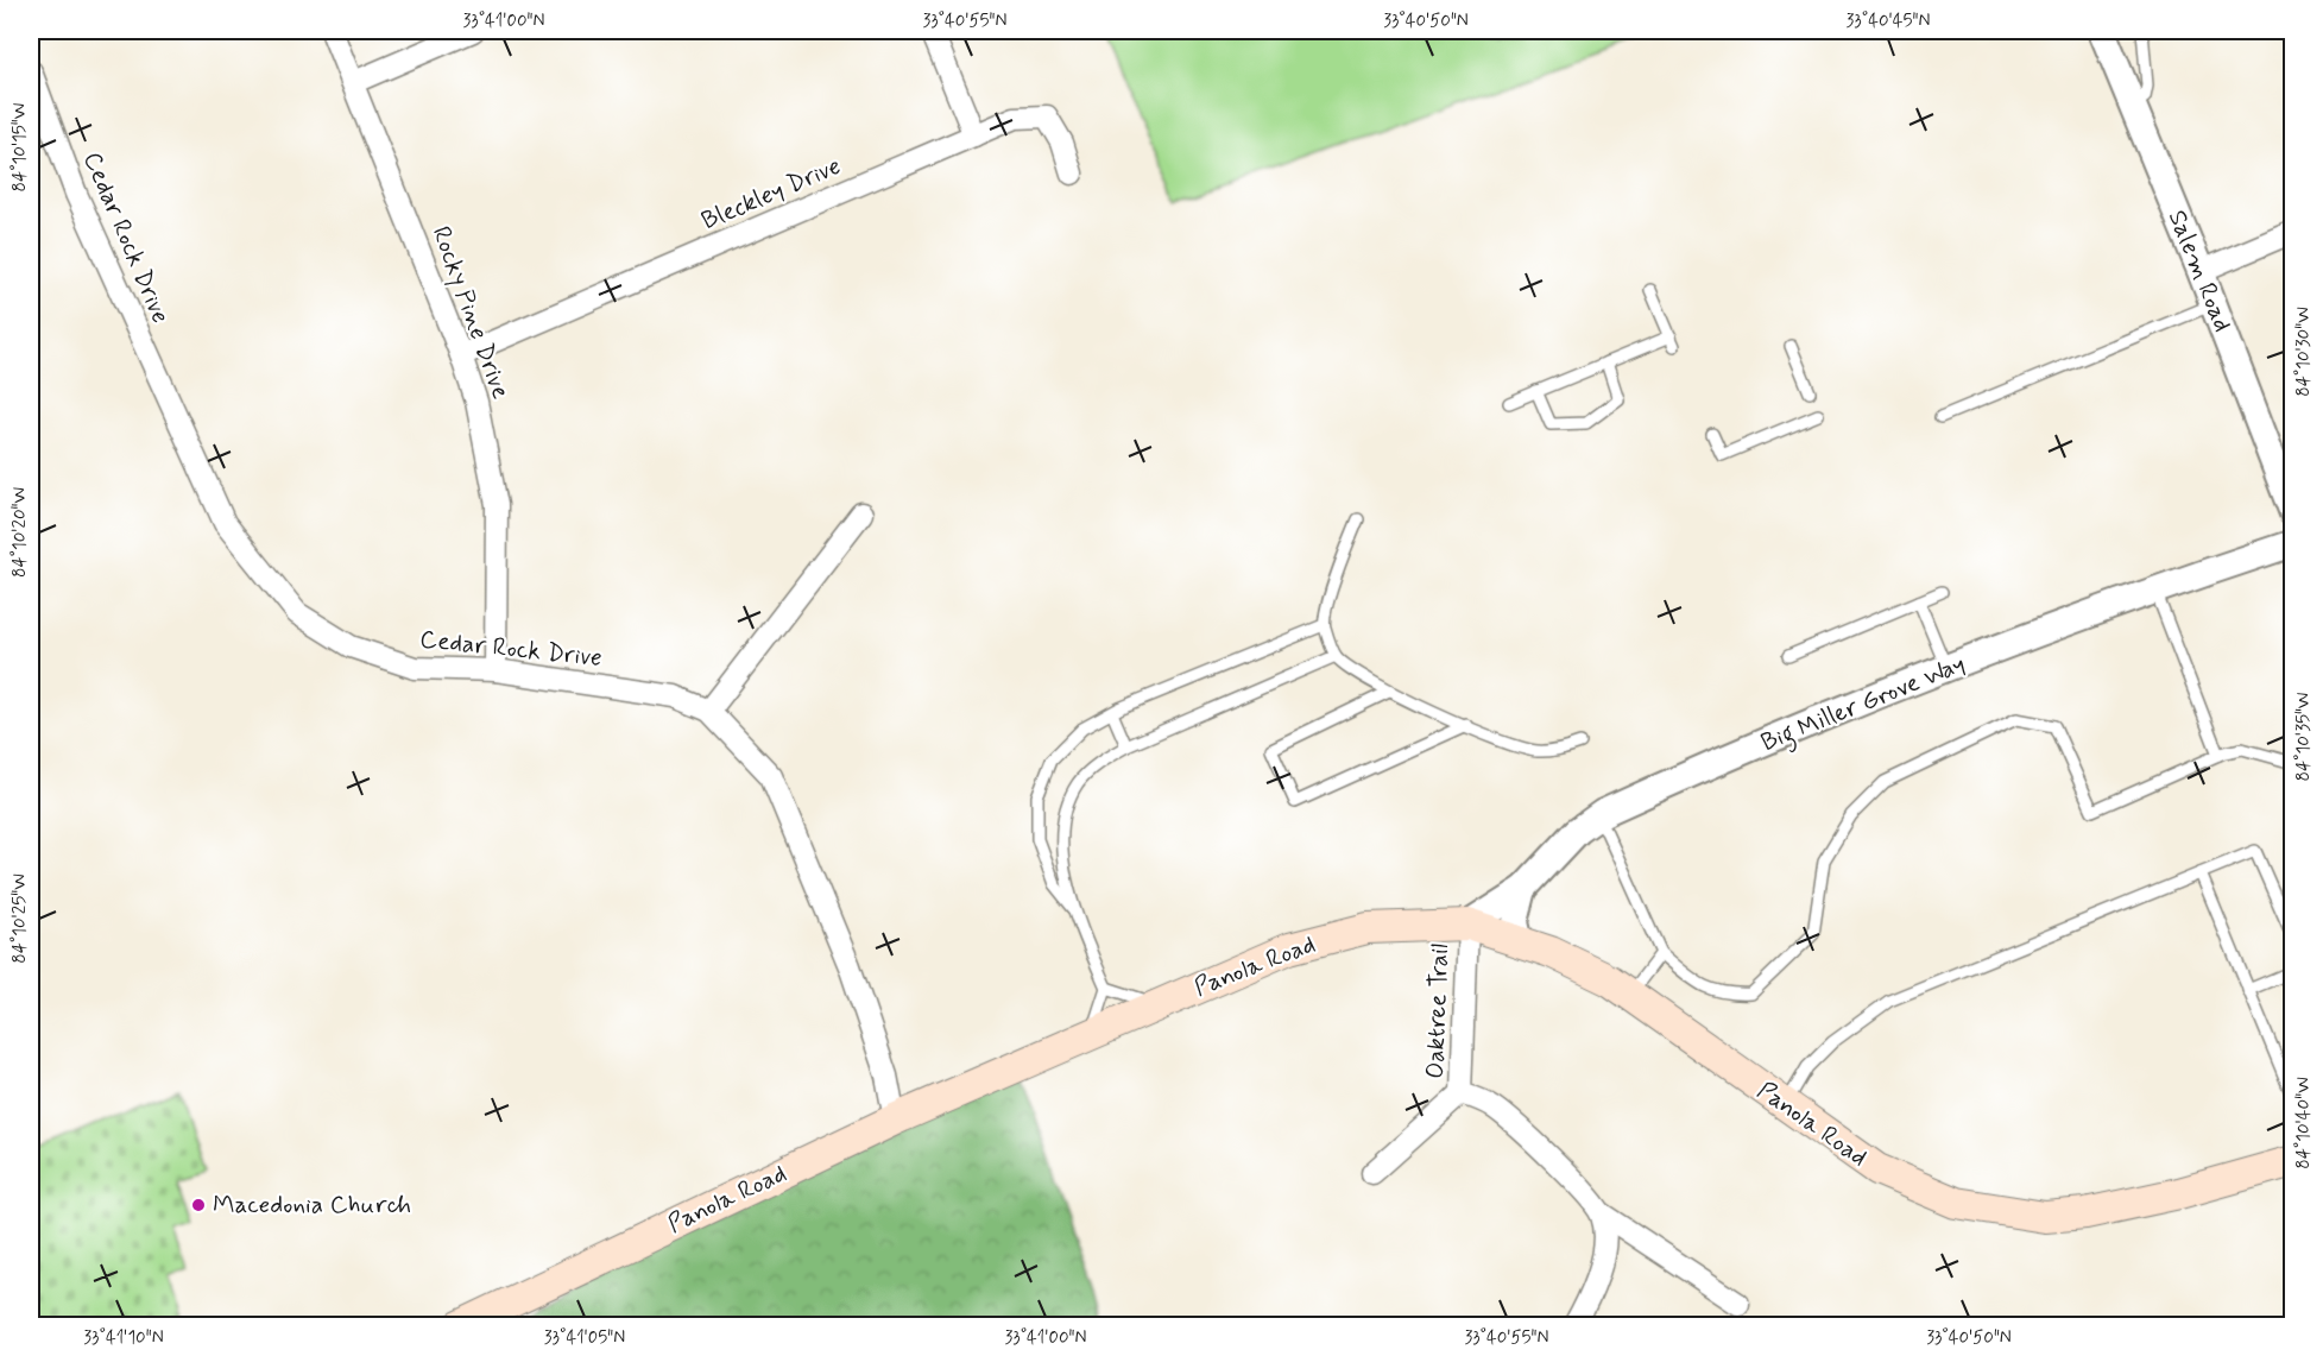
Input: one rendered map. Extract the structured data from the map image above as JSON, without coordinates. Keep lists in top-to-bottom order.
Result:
{
  "streets": {
    "main road": ["Panola Road"],
    "street": [
      "Bleckley Drive",
      "Cedar Rock Drive",
      "Salem Road",
      "Rocky Pine Drive",
      "Big Miller Grove Way",
      "Oaktree Trail"
    ]
  },
  "crossings": [
    ["Bleckley Drive", "Rocky Pine Drive"],
    ["Cedar Rock Drive", "Rocky Pine Drive"],
    ["Cedar Rock Drive", "Panola Road"],
    ["Big Miller Grove Way", "Panola Road"],
    ["Big Miller Grove Way", "Oaktree Trail"],
    ["Panola Road", "Oaktree Trail"]
  ],
  "places": ["Macedonia Church"],
  "coordinates": [
    "33°41'00\"N",
    "33°40'55\"N",
    "33°40'50\"N",
    "33°40'45\"N",
    "84°10'15\"W",
    "84°10'30\"W",
    "84°10'20\"W",
    "84°10'35\"W",
    "84°10'25\"W",
    "84°10'40\"W",
    "33°41'10\"N",
    "33°41'05\"N"
  ]
}
